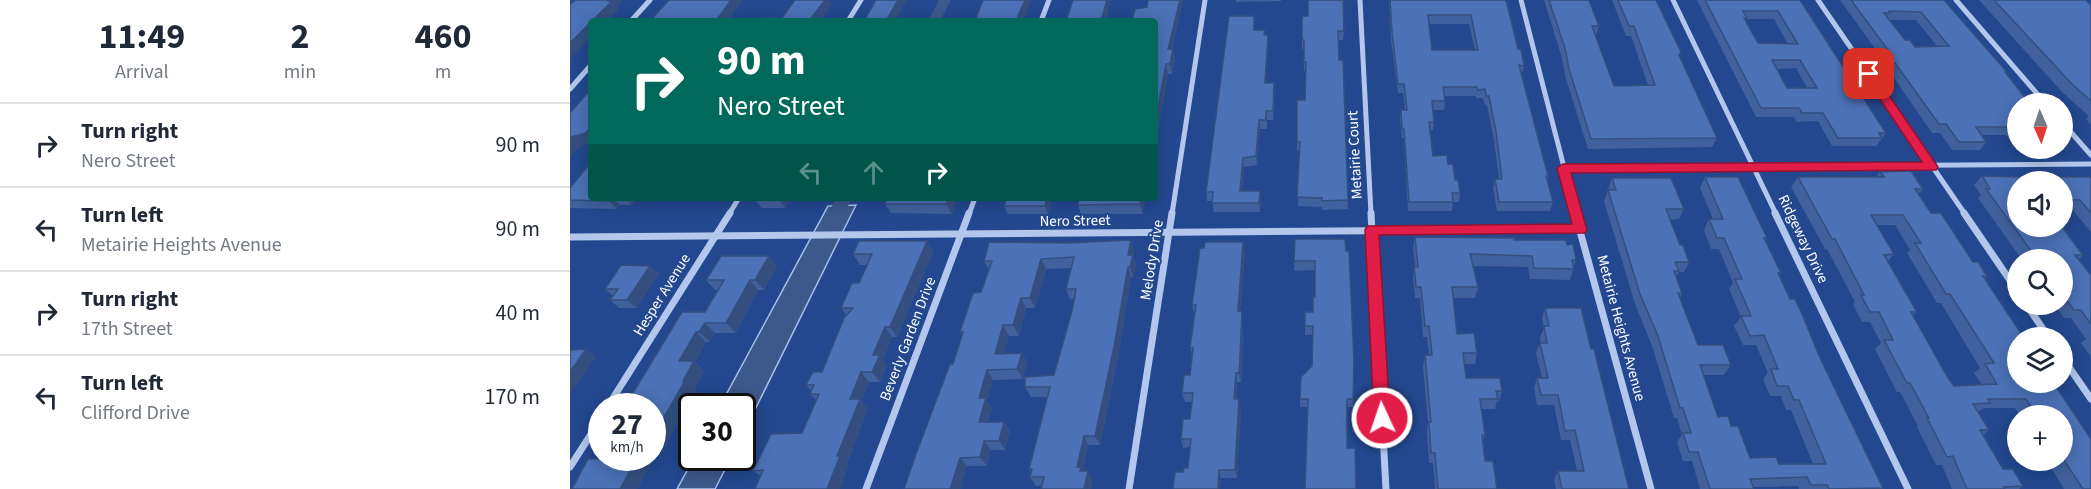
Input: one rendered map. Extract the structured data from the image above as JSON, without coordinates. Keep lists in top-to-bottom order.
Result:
{
  "streets": {
    "street": [
      "Metairie Court",
      "Nero Street",
      "Ridgeway Drive",
      "Melody Drive",
      "Hesper Avenue",
      "Metairie Heights Avenue",
      "Beverly Garden Drive"
    ]
  },
  "crossings": [
    ["Metairie Court", "Nero Street"],
    ["Nero Street", "Melody Drive"],
    ["Nero Street", "Hesper Avenue"],
    ["Nero Street", "Metairie Heights Avenue"],
    ["Nero Street", "Beverly Garden Drive"]
  ],
  "north": "bottom",
  "page": {
    "eta": [
      "11:49",
      "Arrival",
      "2",
      "min",
      "460",
      "m"
    ],
    "turn": ["90 m", "Nero Street"],
    "map_buttons": "+",
    "list": [
      {
        "name": "Turn right",
        "note": "Nero Street",
        "value": "90 m"
      },
      {
        "name": "Turn left",
        "note": "Metairie Heights Avenue",
        "value": "90 m"
      },
      {
        "name": "Turn right",
        "note": "17th Street",
        "value": "40 m"
      },
      {
        "name": "Turn left",
        "note": "Clifford Drive",
        "value": "170 m"
      }
    ],
    "speed": "27 km/h",
    "limit": "30"
  }
}
